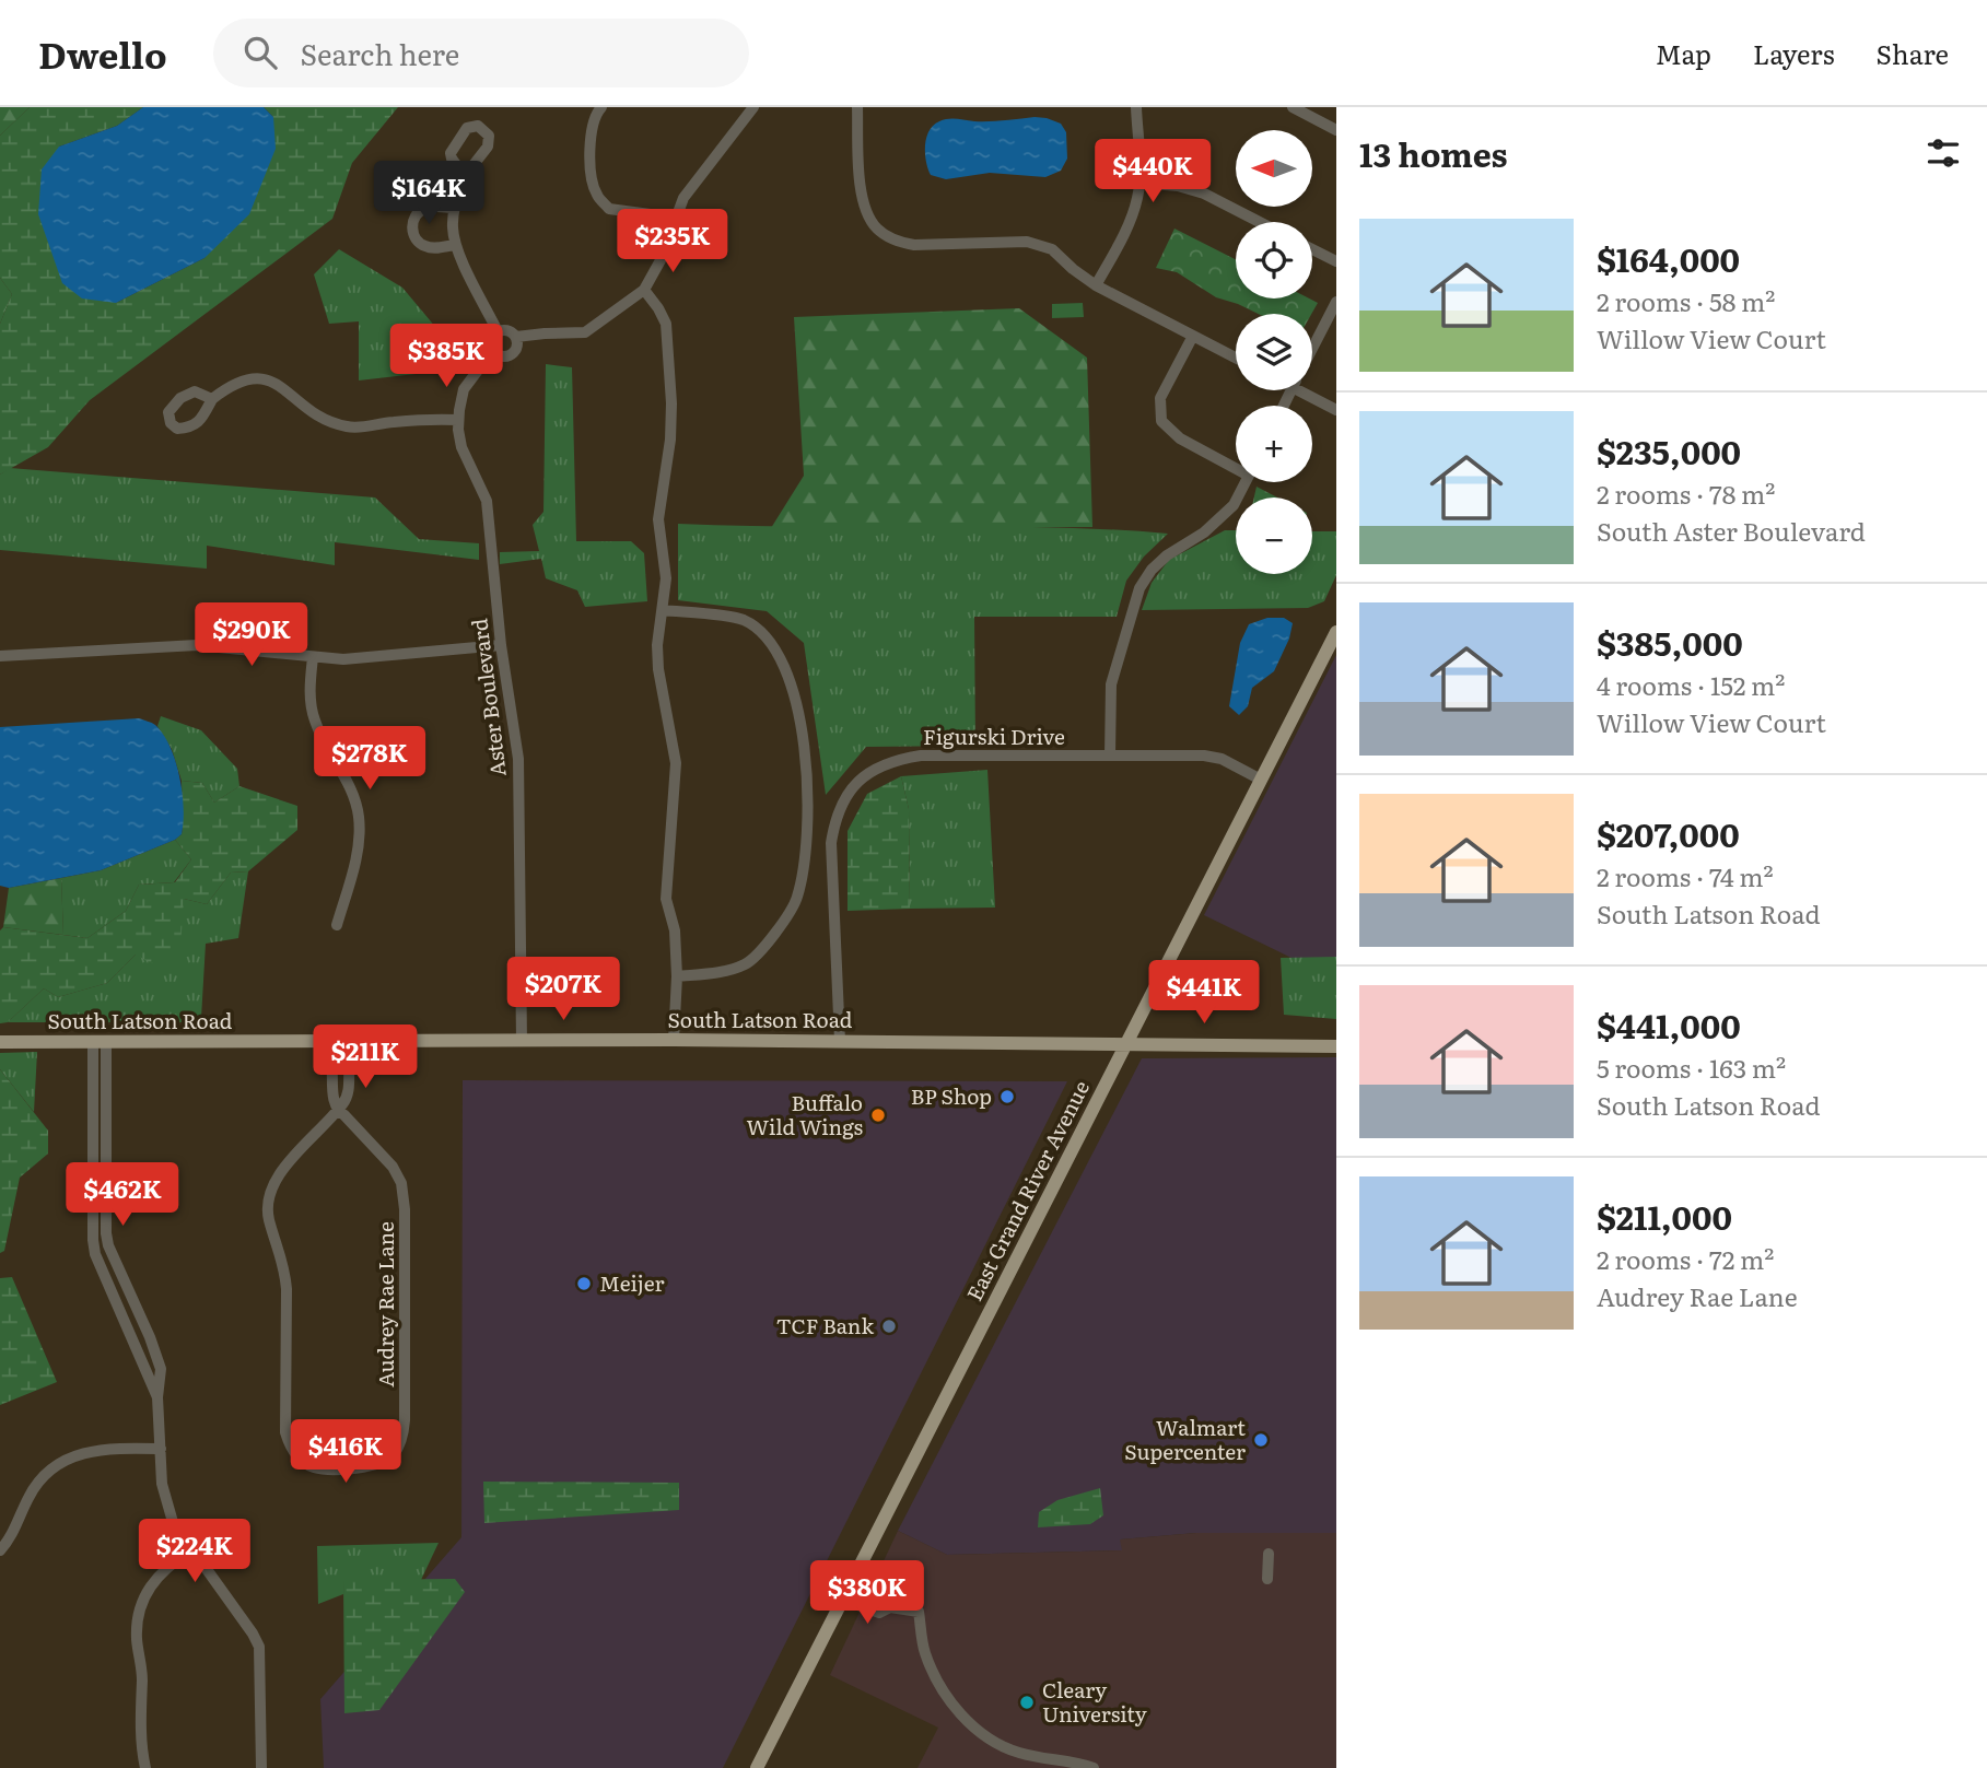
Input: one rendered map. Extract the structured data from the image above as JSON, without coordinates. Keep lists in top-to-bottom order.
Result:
{
  "streets": {
    "main road": ["South Latson Road", "East Grand River Avenue"],
    "street": ["Aster Boulevard", "Figurski Drive", "Audrey Rae Lane"]
  },
  "crossings": [
    ["Aster Boulevard", "South Latson Road"],
    ["Figurski Drive", "South Latson Road"],
    ["Figurski Drive", "East Grand River Avenue"],
    ["South Latson Road", "East Grand River Avenue"],
    ["South Latson Road", "Audrey Rae Lane"]
  ],
  "places": [
    "BP Shop",
    "Buffalo Wild Wings",
    "Meijer",
    "TCF Bank",
    "Walmart Supercenter",
    "Cleary University"
  ],
  "north": "left",
  "page": {
    "header": "Dwello",
    "search": "Search here",
    "nav": ["Map", "Layers", "Share"],
    "heading": "13 homes",
    "map_buttons": ["+", "−"],
    "price": [
      "$440K",
      "$164K",
      "$235K",
      "$385K",
      "$290K",
      "$278K",
      "$207K",
      "$441K",
      "$211K",
      "$462K",
      "$416K",
      "$224K",
      "$380K"
    ],
    "list": [
      {
        "name": "$164,000",
        "note": "2 rooms · 58 m² · Willow View Court"
      },
      {
        "name": "$235,000",
        "note": "2 rooms · 78 m² · South Aster Boulevard"
      },
      {
        "name": "$385,000",
        "note": "4 rooms · 152 m² · Willow View Court"
      },
      {
        "name": "$207,000",
        "note": "2 rooms · 74 m² · South Latson Road"
      },
      {
        "name": "$441,000",
        "note": "5 rooms · 163 m² · South Latson Road"
      },
      {
        "name": "$211,000",
        "note": "2 rooms · 72 m² · Audrey Rae Lane"
      }
    ]
  }
}
